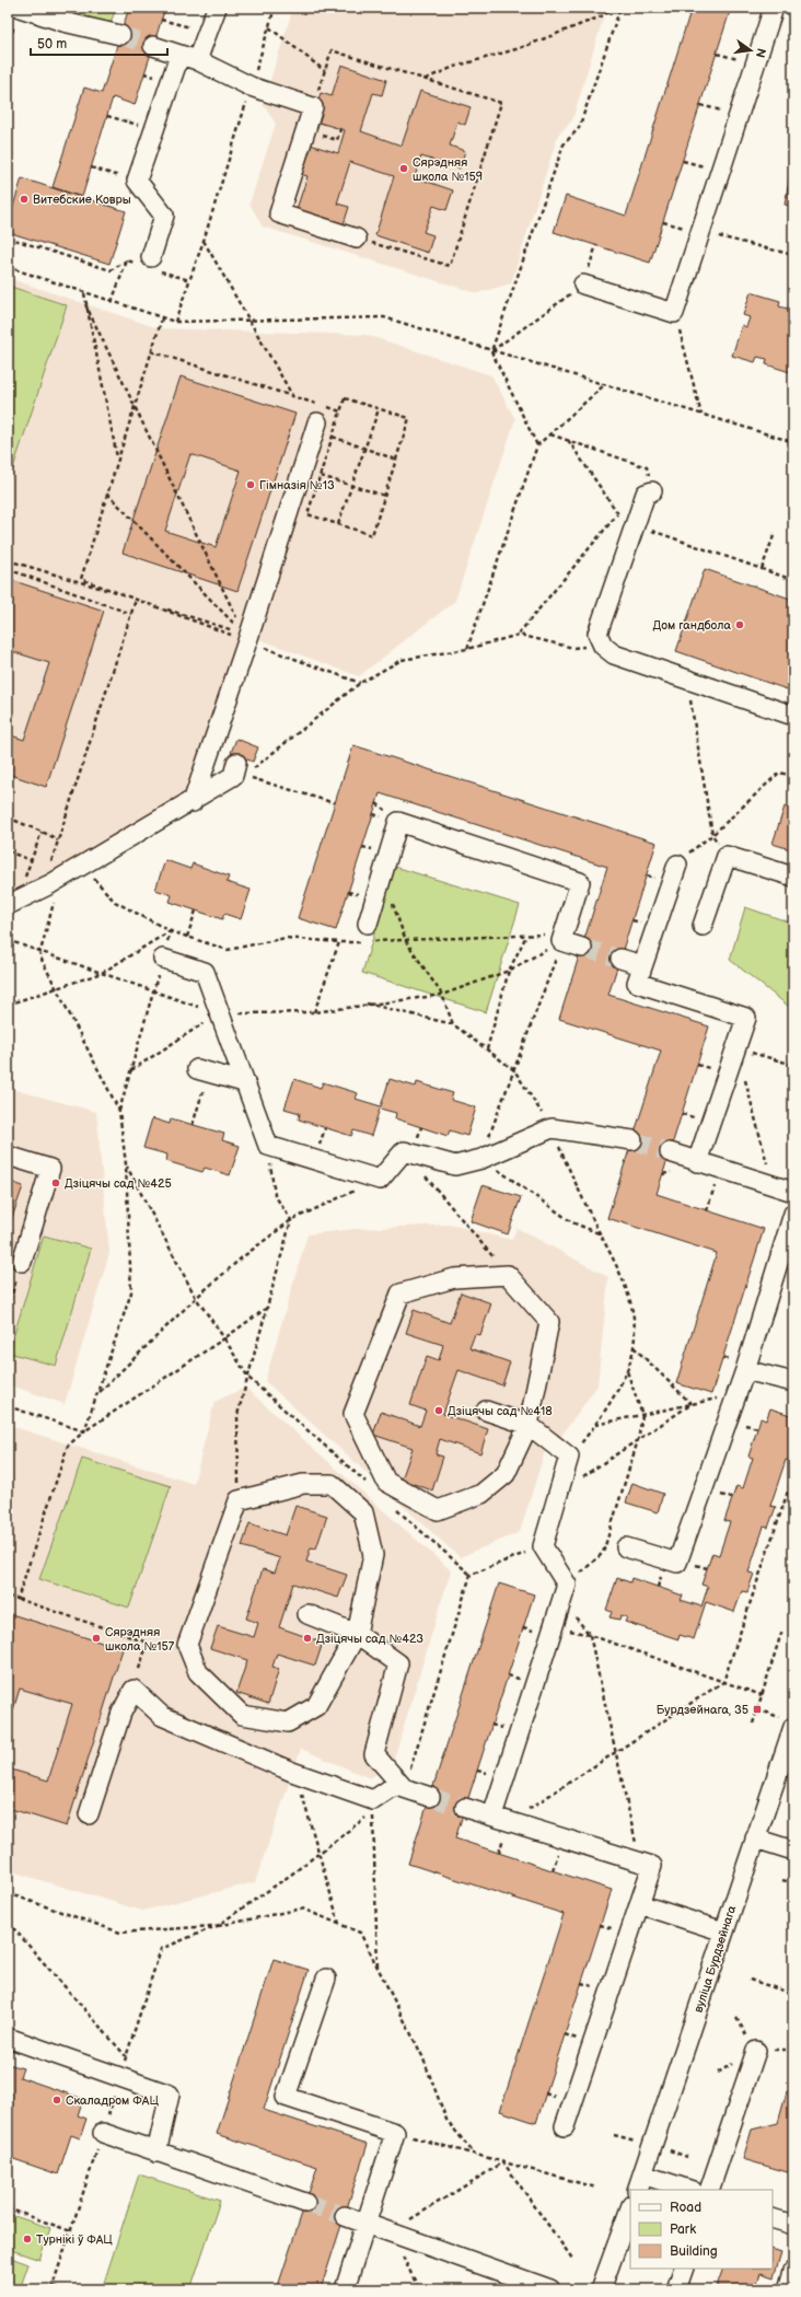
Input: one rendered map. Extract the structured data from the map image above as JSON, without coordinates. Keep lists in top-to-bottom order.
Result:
{
  "streets": {
    "street": ["вуліца Бурдзейнага"]
  },
  "places": {
    "other": [
      "Сярэдняя школа №159",
      "Витебские Ковры",
      "Гімназія №13",
      "Дом гандбола",
      "Дзіцячы сад №425",
      "Дзіцячы сад №418",
      "Сярэдняя школа №157",
      "Дзіцячы сад №423",
      "Скаладром ФАЦ",
      "Турнікі ў ФАЦ"
    ],
    "transit": ["Бурдзейнага, 35"]
  },
  "legend": ["Road", "Park", "Building"],
  "scale_bar": "50 m",
  "north": "right"
}
